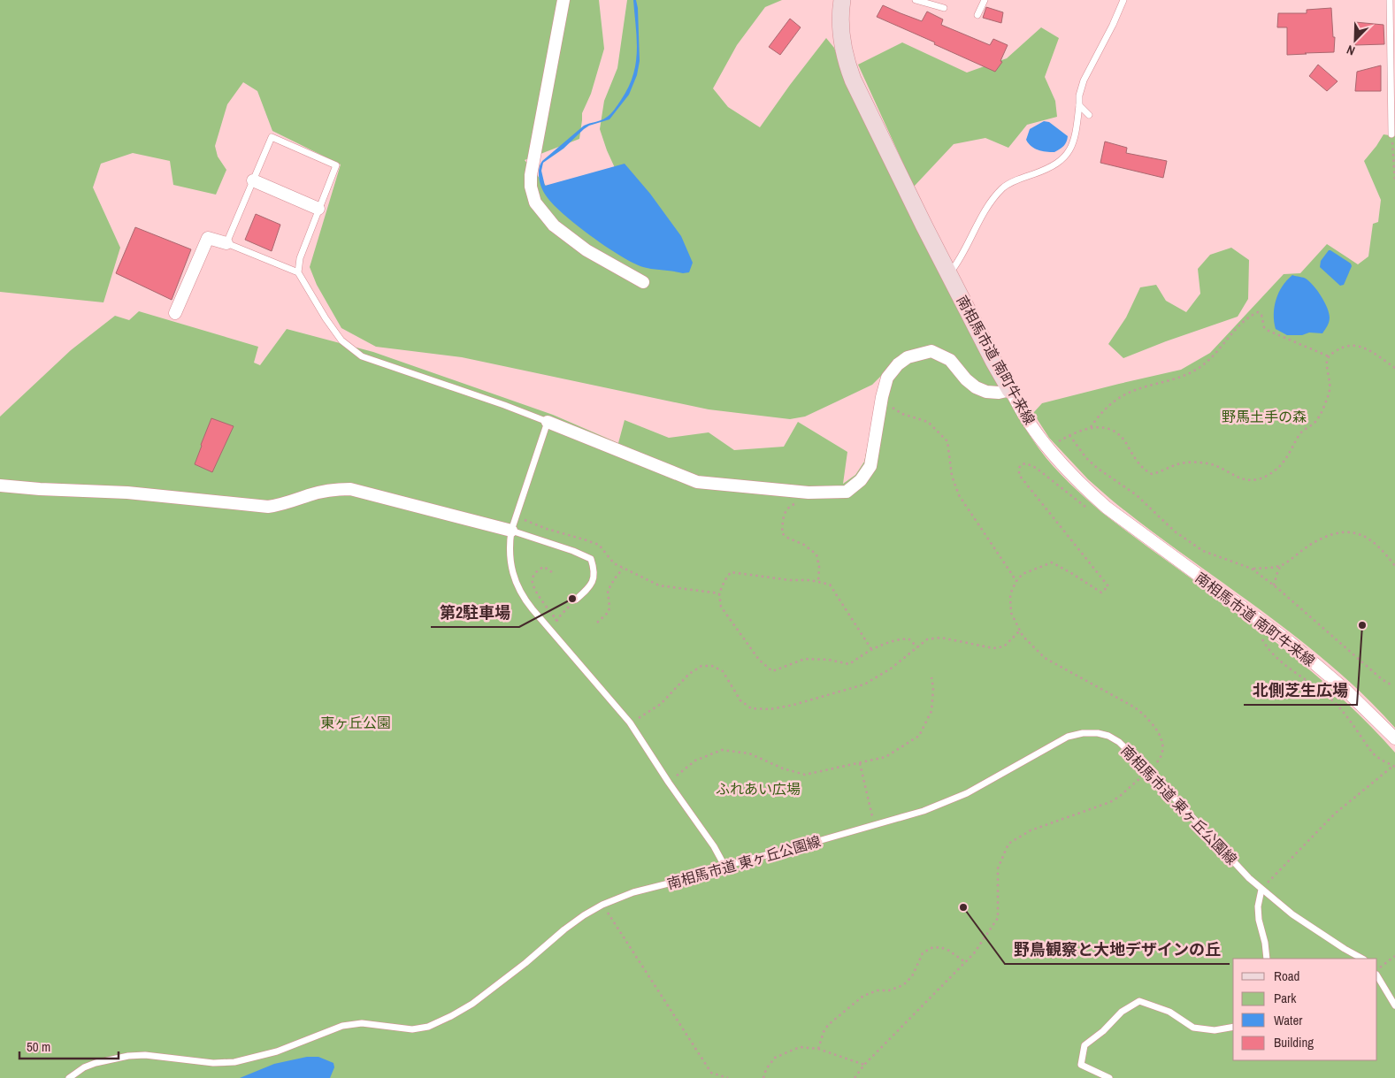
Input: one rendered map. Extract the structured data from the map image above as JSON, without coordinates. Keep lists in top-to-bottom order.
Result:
{
  "streets": {
    "street": ["南相馬市道 南町牛来線"],
    "lane": ["南相馬市道 東ヶ丘公園線"]
  },
  "parks": ["野馬土手の森", "東ヶ丘公園", "ふれあい広場"],
  "places": ["第2駐車場", "北側芝生広場", "野鳥観察と大地デザインの丘"],
  "legend": [
    "Road",
    "Park",
    "Water",
    "Building"
  ],
  "scale_bar": "50 m",
  "north": "bottom left"
}
